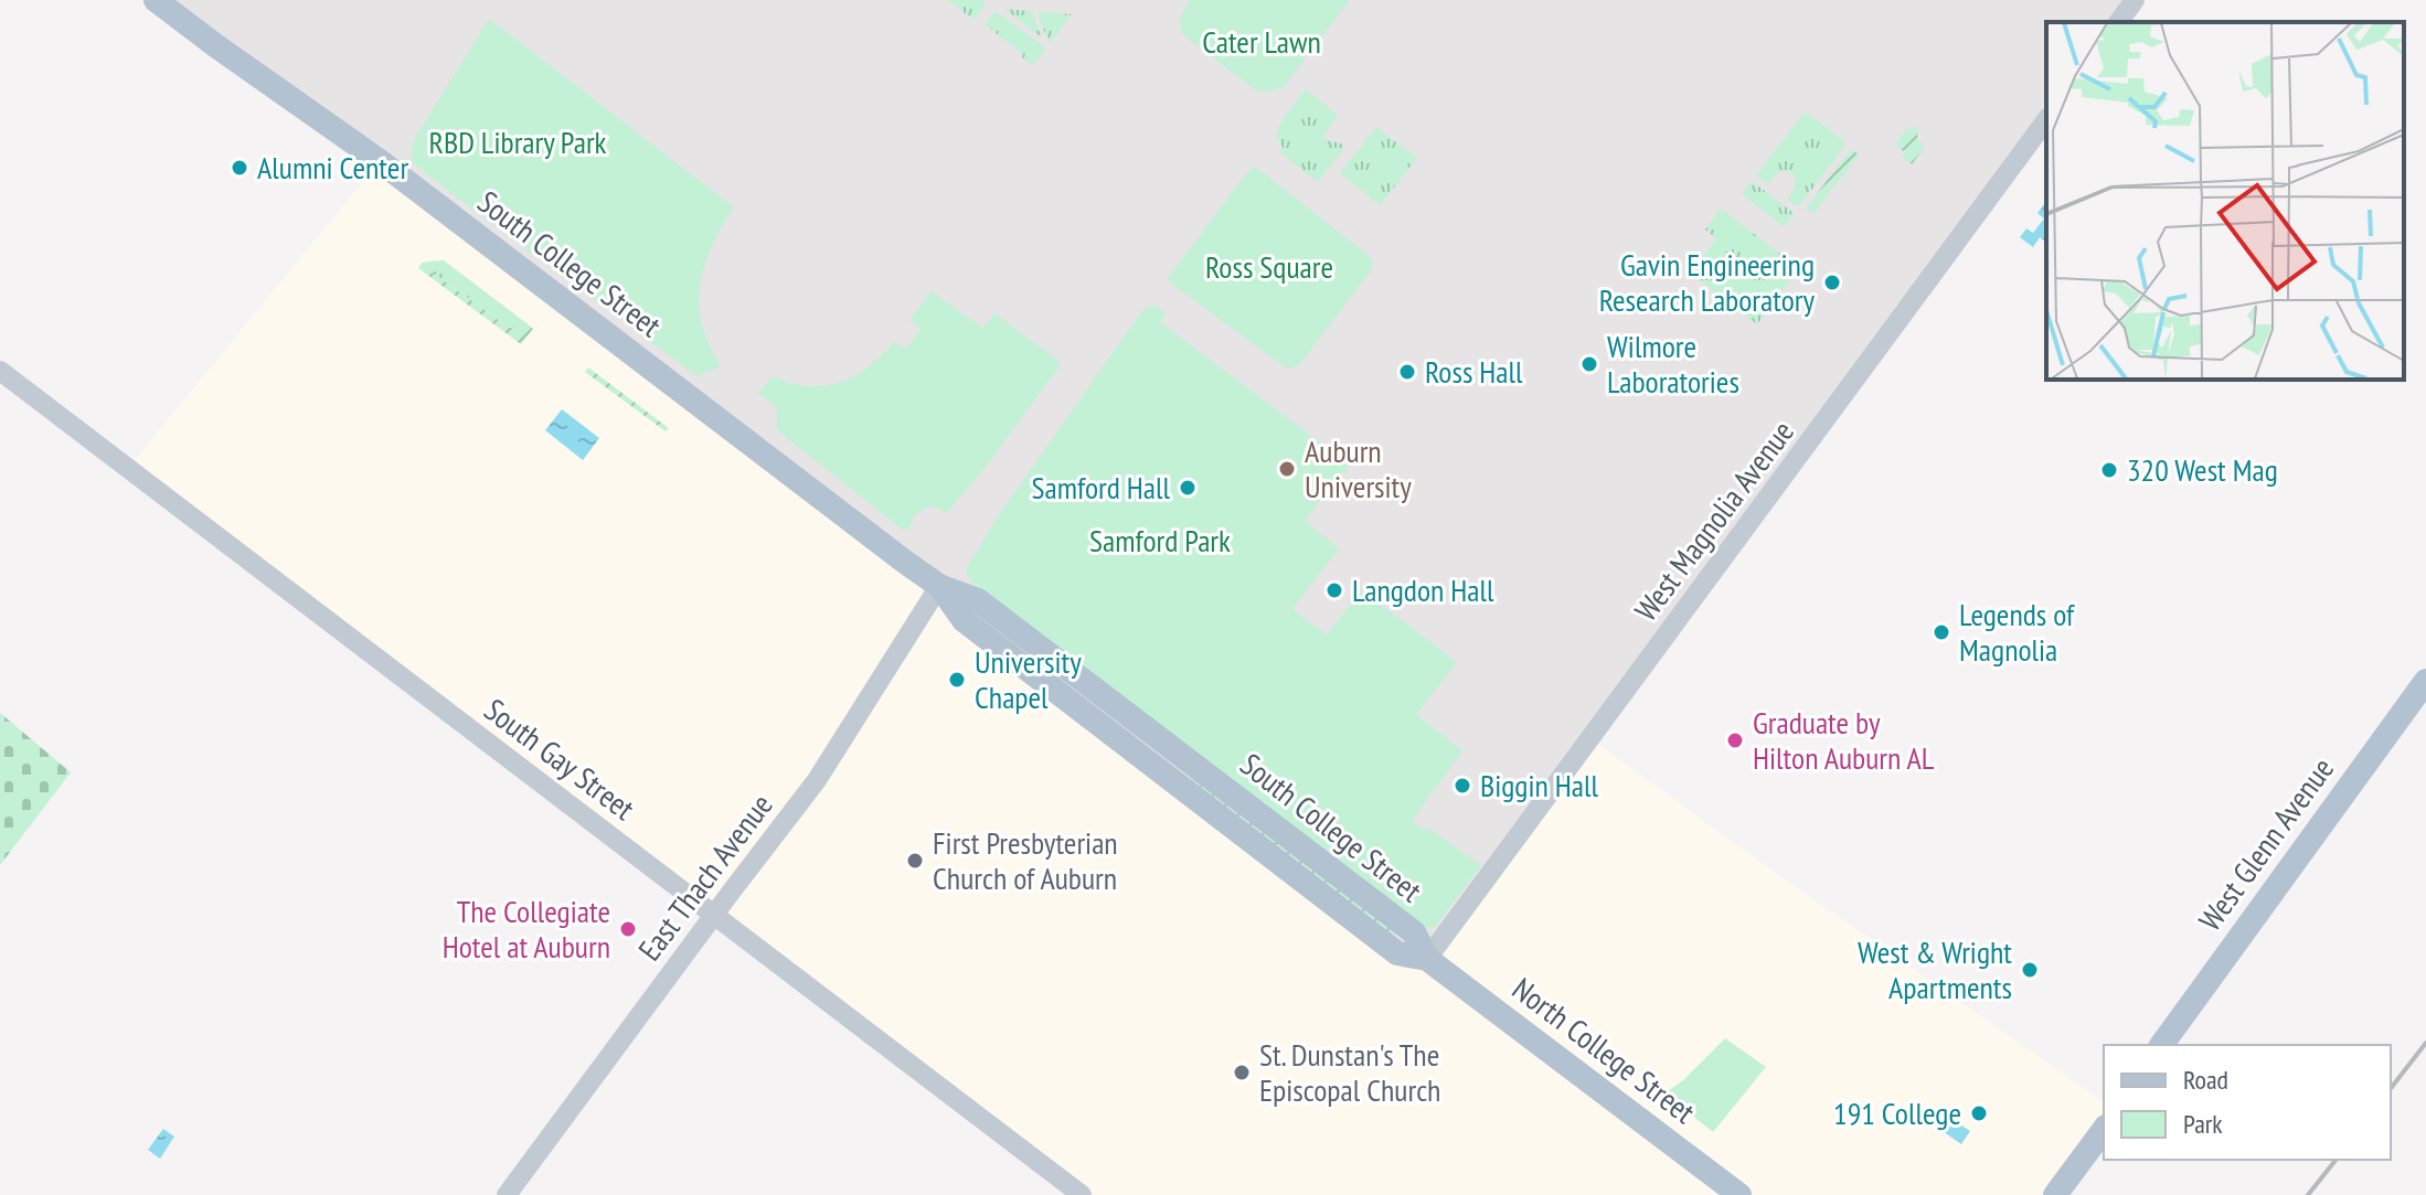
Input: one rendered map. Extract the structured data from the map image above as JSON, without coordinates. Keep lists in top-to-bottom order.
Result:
{
  "streets": {
    "main road": ["South College Street", "West Glenn Avenue", "North College Street"],
    "street": ["West Magnolia Avenue", "South Gay Street", "East Thach Avenue"]
  },
  "crossings": [
    ["South College Street", "West Magnolia Avenue"],
    ["South College Street", "East Thach Avenue"],
    ["South College Street", "North College Street"],
    ["West Magnolia Avenue", "North College Street"],
    ["South Gay Street", "East Thach Avenue"]
  ],
  "parks": [
    "Cater Lawn",
    "RBD Library Park",
    "Ross Square",
    "Samford Park"
  ],
  "places": [
    "Alumni Center",
    "Gavin Engineering Research Laboratory",
    "Wilmore Laboratories",
    "Ross Hall",
    "Auburn University",
    "320 West Mag",
    "Samford Hall",
    "Langdon Hall",
    "Legends of Magnolia",
    "University Chapel",
    "Graduate by Hilton Auburn AL",
    "Biggin Hall",
    "First Presbyterian Church of Auburn",
    "The Collegiate Hotel at Auburn",
    "West & Wright Apartments",
    "St. Dunstan's The Episcopal Church",
    "191 College"
  ],
  "legend": ["Road", "Park"]
}
